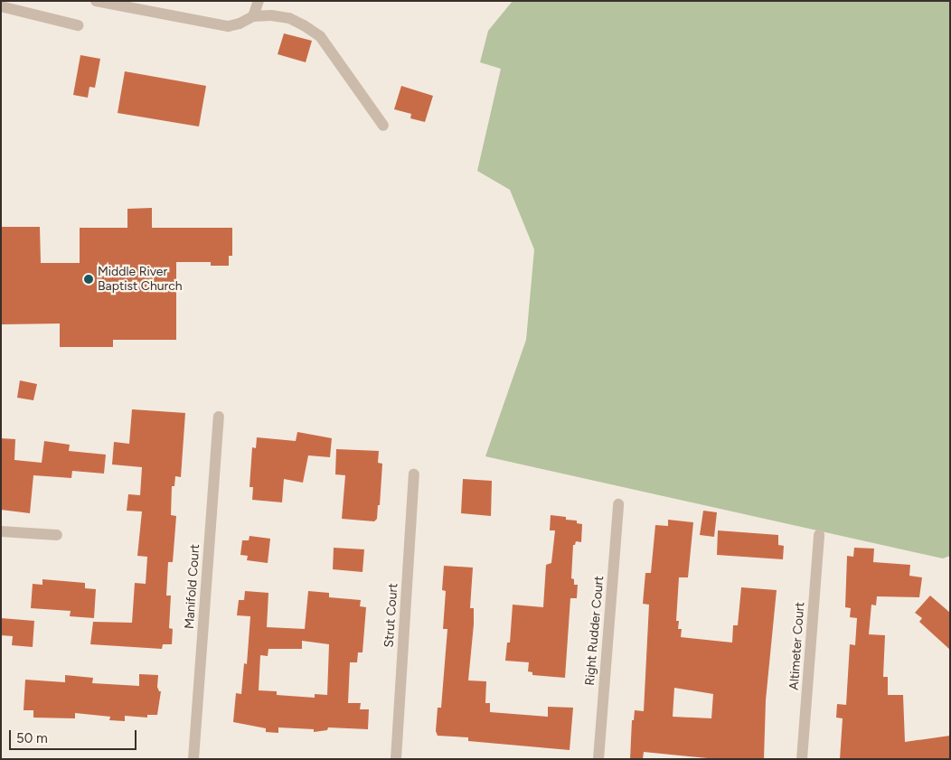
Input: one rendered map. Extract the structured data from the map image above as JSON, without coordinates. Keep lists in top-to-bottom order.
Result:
{
  "streets": {
    "street": [
      "Manifold Court",
      "Strut Court",
      "Right Rudder Court",
      "Altimeter Court"
    ]
  },
  "places": ["Middle River Baptist Church"],
  "scale_bar": "50 m"
}
